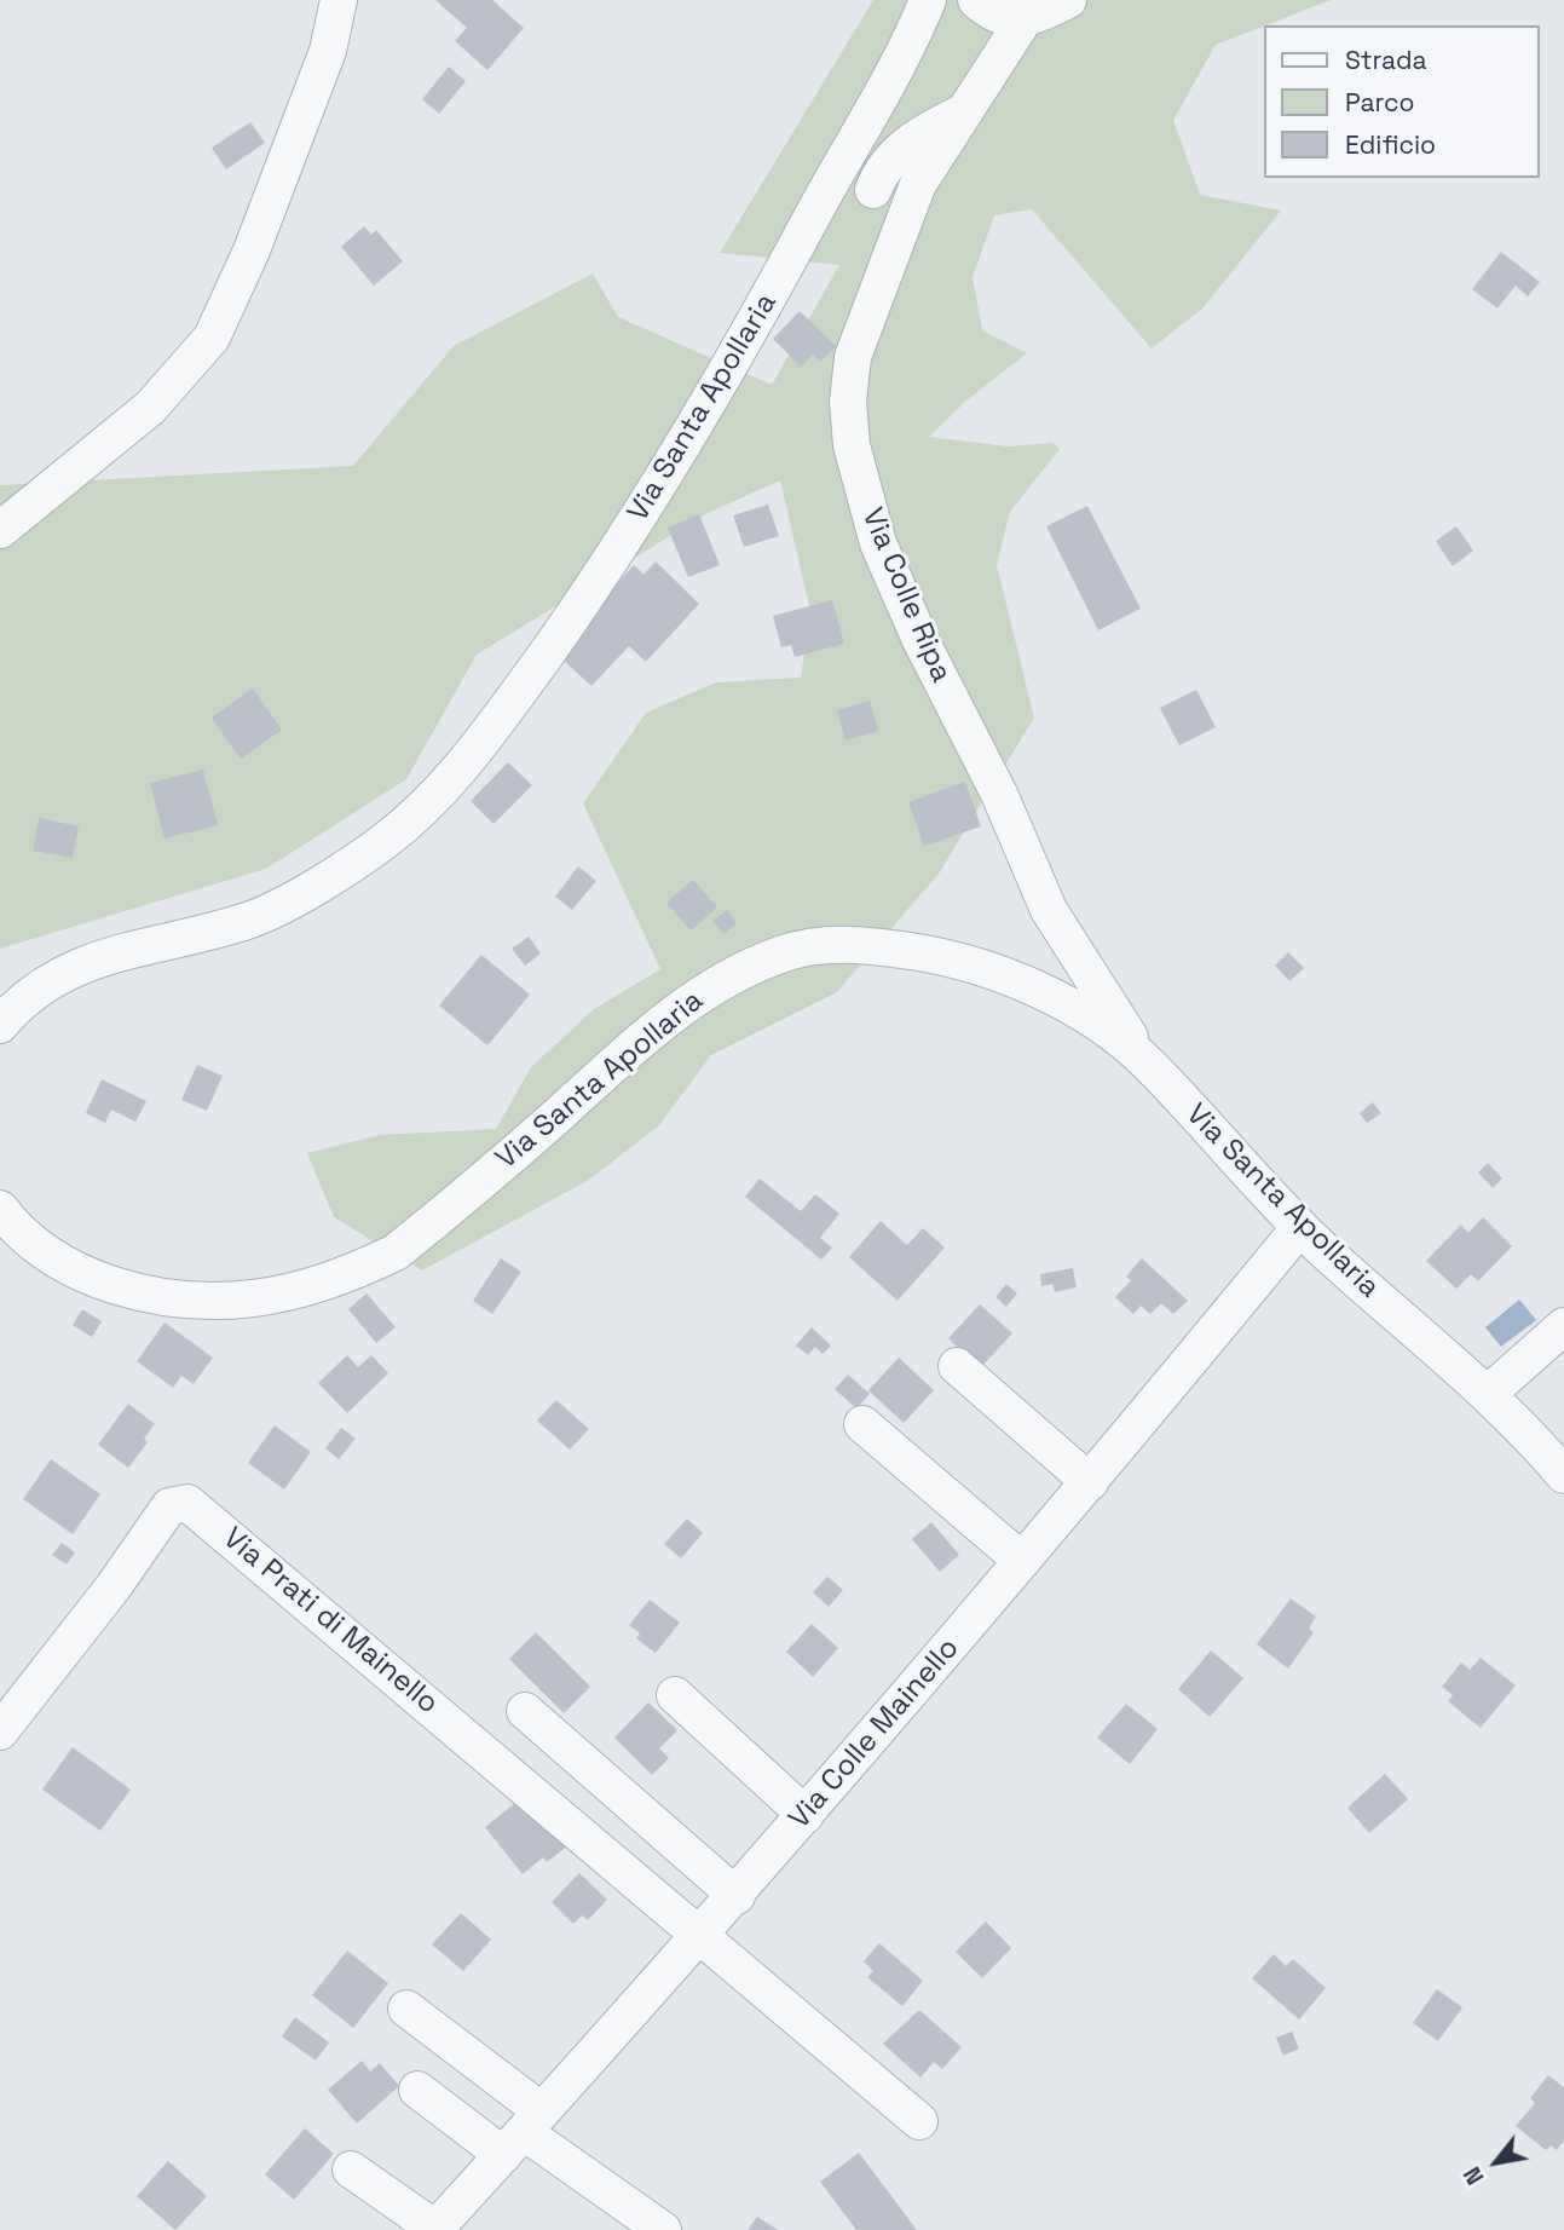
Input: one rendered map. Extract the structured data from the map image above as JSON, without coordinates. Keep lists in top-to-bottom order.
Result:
{
  "streets": {
    "street": [
      "Via Santa Apollaria",
      "Via Colle Ripa",
      "Via Prati di Mainello",
      "Via Colle Mainello"
    ]
  },
  "crossings": [
    ["Via Santa Apollaria", "Via Colle Ripa"],
    ["Via Santa Apollaria", "Via Colle Mainello"],
    ["Via Prati di Mainello", "Via Colle Mainello"]
  ],
  "legend": ["Strada", "Parco", "Edificio"],
  "north": "bottom left"
}
